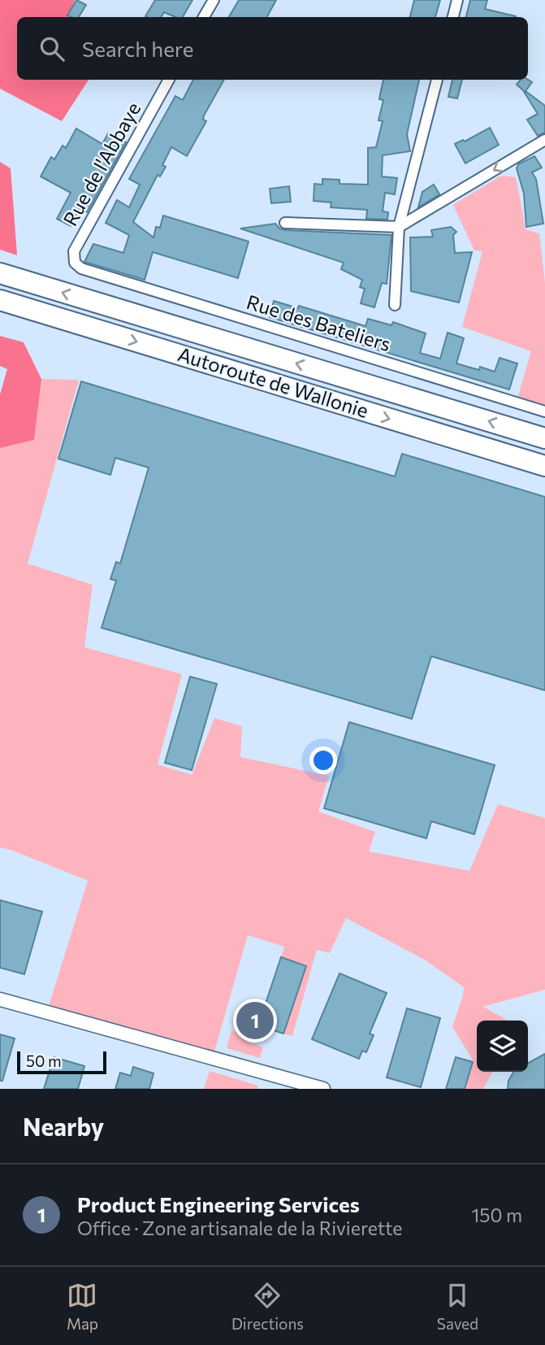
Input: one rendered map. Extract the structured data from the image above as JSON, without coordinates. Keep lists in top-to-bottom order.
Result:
{
  "streets": {
    "highway": ["Autoroute de Wallonie"],
    "street": ["Rue de l'Abbaye", "Rue des Bateliers"]
  },
  "crossings": [
    ["Rue de l'Abbaye", "Rue des Bateliers"]
  ],
  "scale_bar": "50 m",
  "page": {
    "search": "Search here",
    "pins": "1",
    "scale": "50 m",
    "heading": "Nearby",
    "list": [
      {
        "mark": "1",
        "name": "Product Engineering Services",
        "note": "Office · Zone artisanale de la Rivierette",
        "value": "150 m"
      }
    ],
    "nav": ["Map", "Directions", "Saved"]
  }
}
